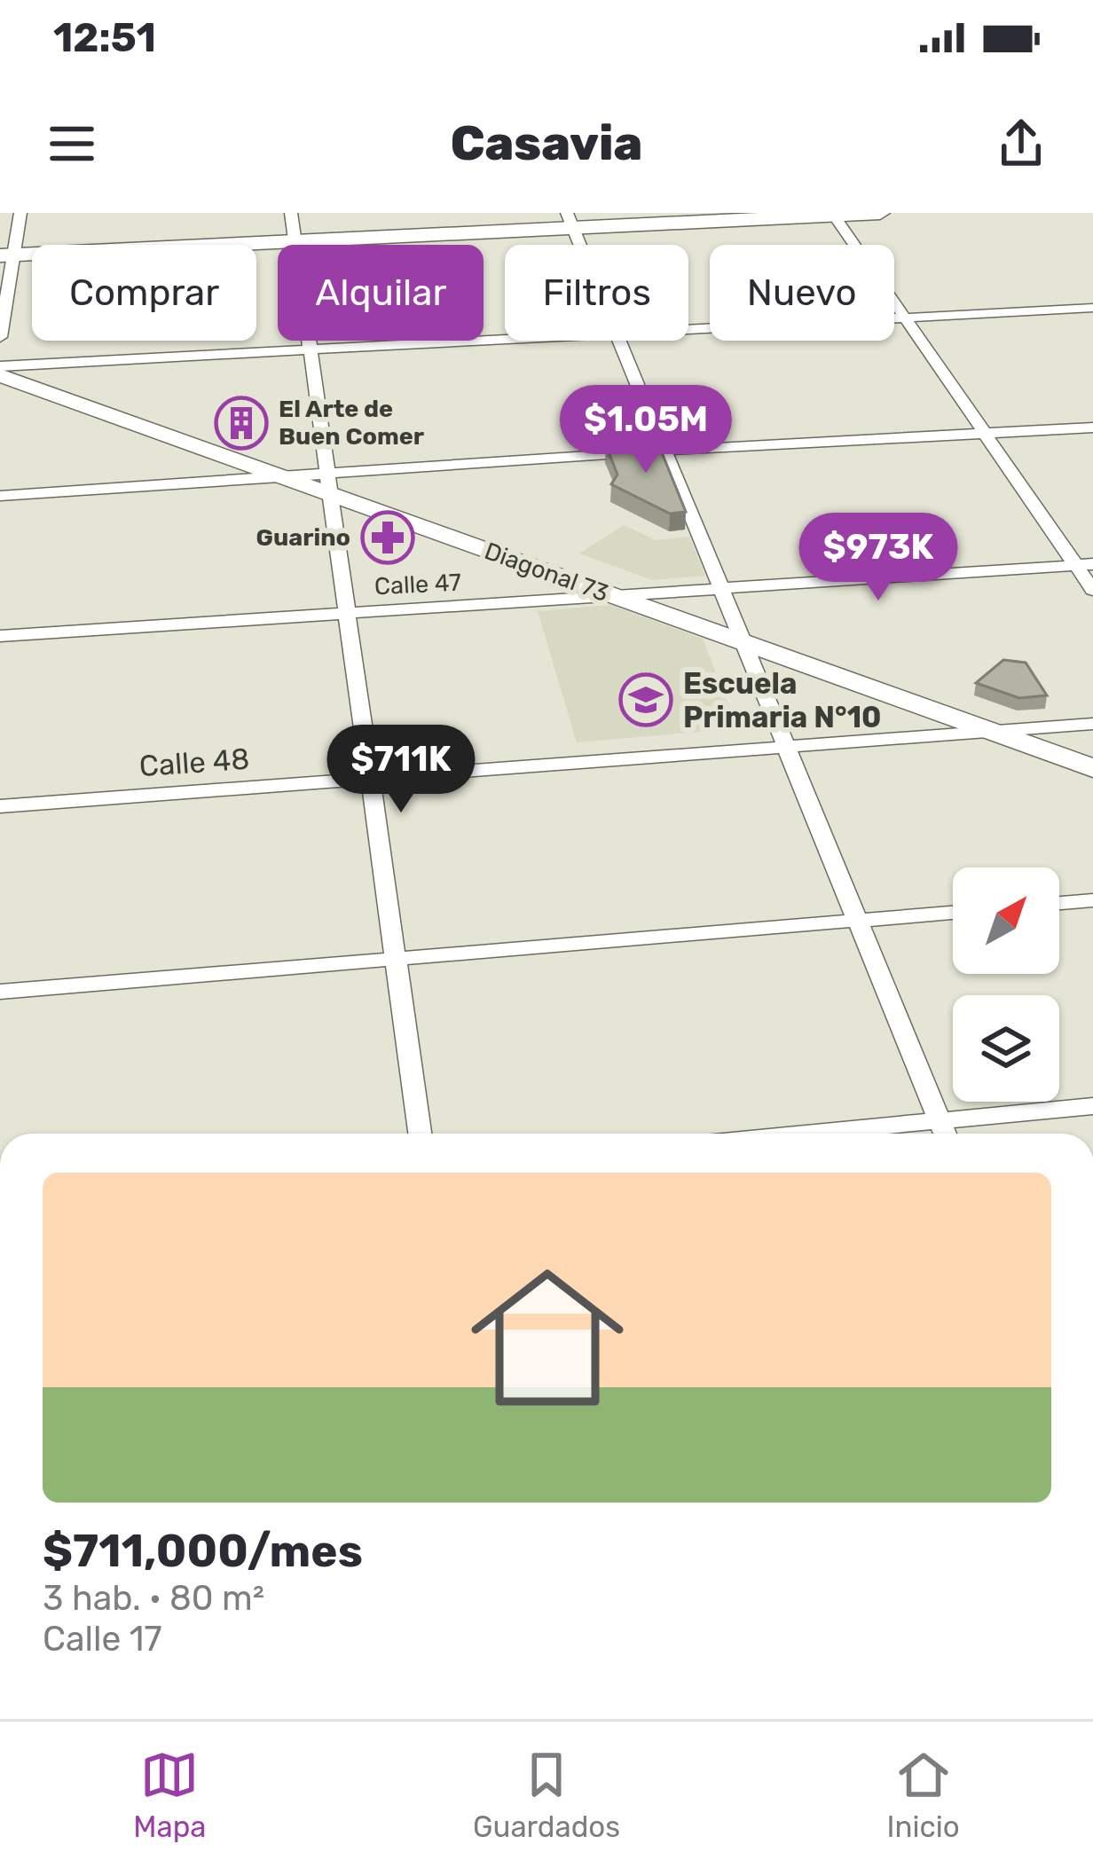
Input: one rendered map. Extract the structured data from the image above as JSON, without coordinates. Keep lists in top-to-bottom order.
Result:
{
  "streets": {
    "main road": ["Diagonal 73"],
    "street": ["Calle 47", "Calle 48"]
  },
  "crossings": [
    ["Diagonal 73", "Calle 47"],
    ["Diagonal 73", "Calle 48"]
  ],
  "places": {
    "building": ["El Arte de Buen Comer"],
    "pharmacy": ["Guarino"],
    "school or university": ["Escuela Primaria N°10"]
  },
  "north": "top right",
  "page": {
    "status": "12:51",
    "header": "Casavia",
    "chip": [
      "Comprar",
      "Alquilar",
      "Filtros",
      "Nuevo"
    ],
    "price": ["$1.05M", "$973K", "$711K"],
    "list": [
      {
        "name": "$711,000/mes",
        "note": "3 hab. · 80 m² · Calle 17"
      }
    ],
    "tabs": ["Mapa", "Guardados", "Inicio"]
  }
}
